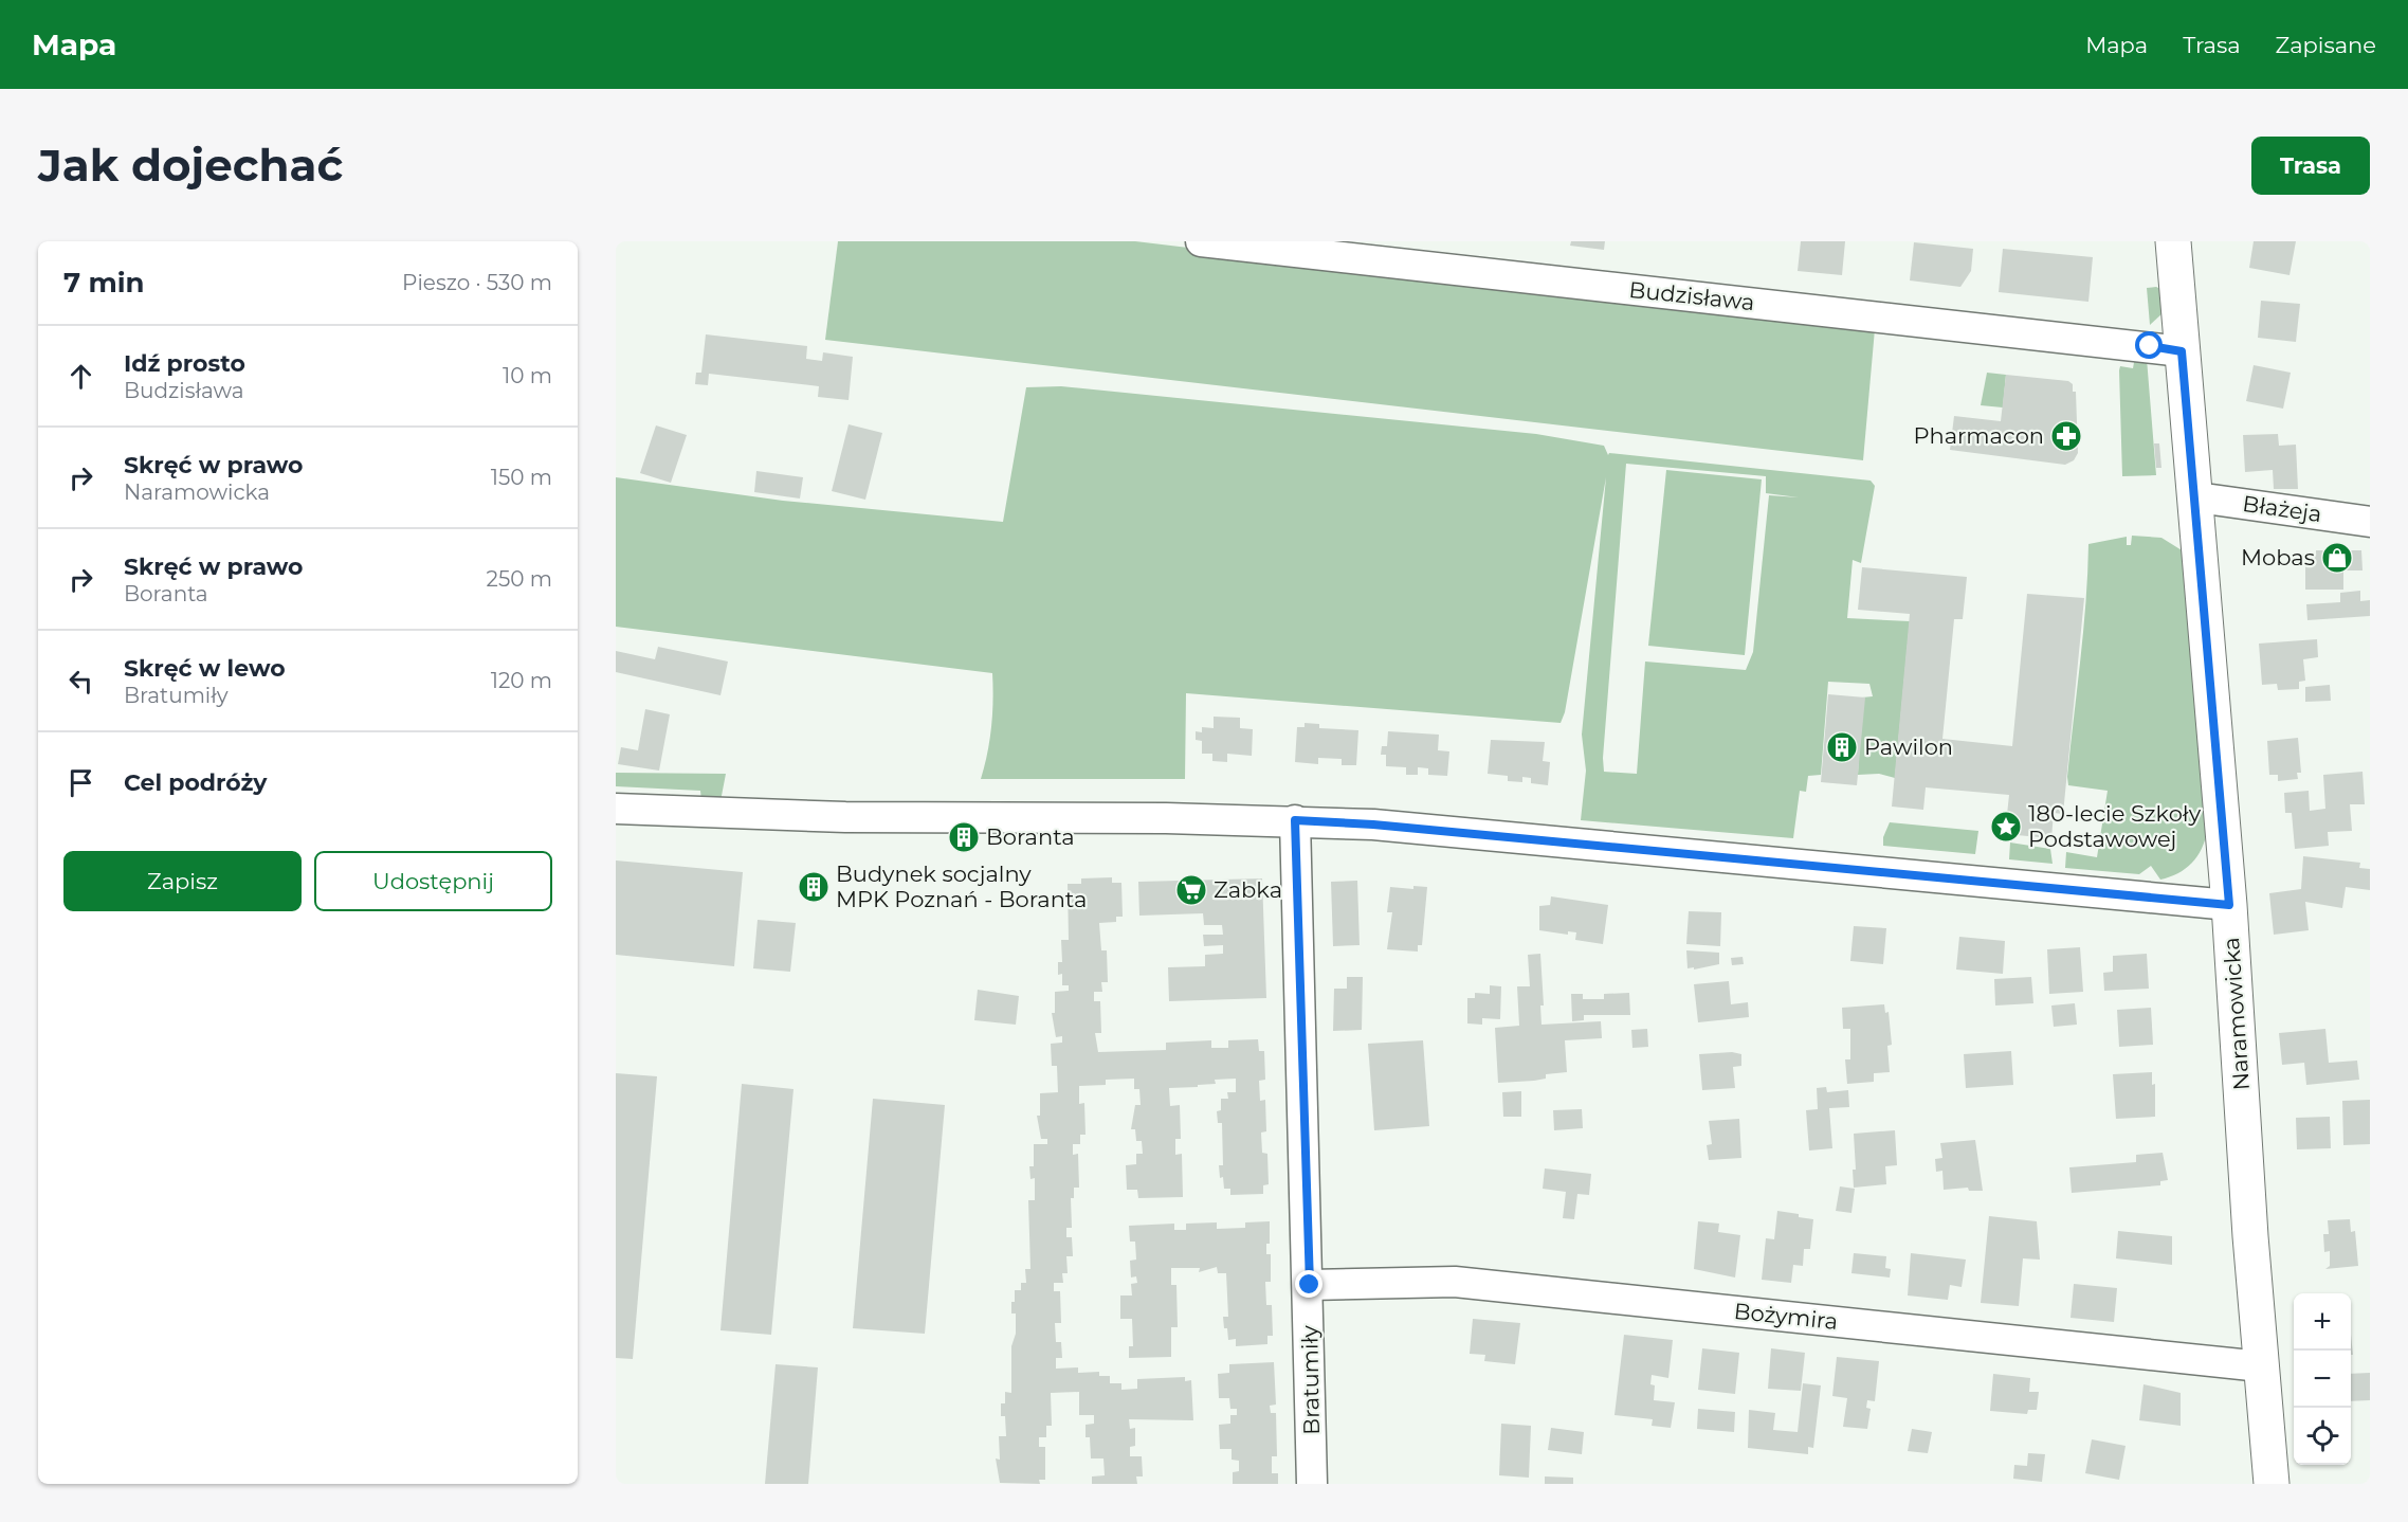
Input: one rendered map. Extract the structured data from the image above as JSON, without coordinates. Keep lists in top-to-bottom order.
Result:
{
  "streets": {
    "street": [
      "Budzisława",
      "Błażeja",
      "Naramowicka",
      "Bożymira",
      "Bratumiły"
    ]
  },
  "crossings": [
    ["Budzisława", "Naramowicka"],
    ["Błażeja", "Naramowicka"],
    ["Naramowicka", "Bożymira"],
    ["Bożymira", "Bratumiły"]
  ],
  "places": {
    "pharmacy": ["Pharmacon"],
    "shop": ["Mobas"],
    "building": ["Pawilon", "Boranta", "Budynek socjalny MPK Poznań - Boranta"],
    "place": ["180-lecie Szkoły Podstawowej"],
    "supermarket": ["Zabka"]
  },
  "page": {
    "header": "Mapa",
    "nav": ["Mapa", "Trasa", "Zapisane"],
    "buttons": [
      "Trasa",
      ["Zapisz", "Udostępnij"]
    ],
    "title": "Jak dojechać",
    "heading": ["7 min", "Pieszo · 530 m"],
    "list": [
      ["Idź prosto", "Budzisława", "10 m"],
      ["Skręć w prawo", "Naramowicka", "150 m"],
      ["Skręć w prawo", "Boranta", "250 m"],
      ["Skręć w lewo", "Bratumiły", "120 m"],
      "Cel podróży"
    ],
    "map_buttons": ["+", "−"]
  }
}
